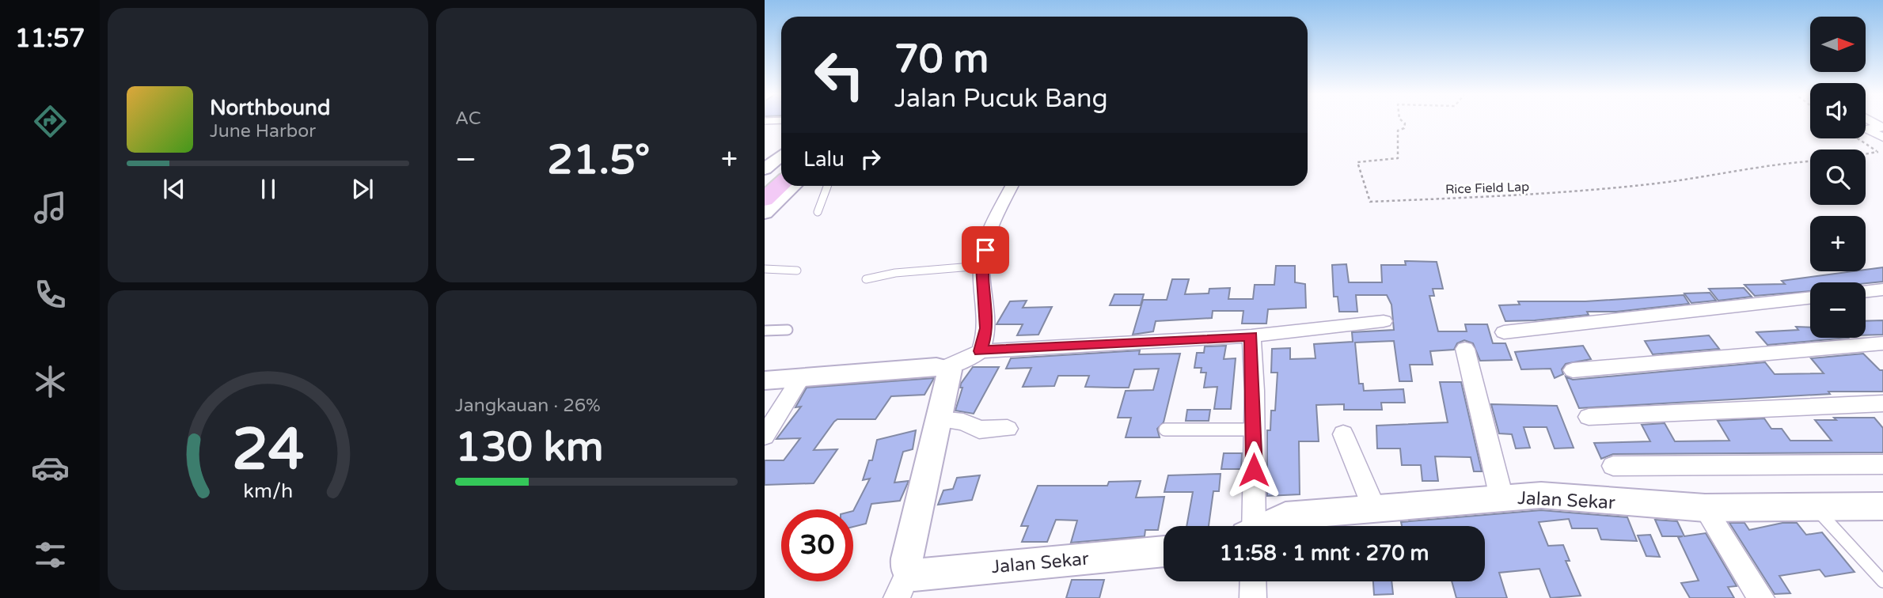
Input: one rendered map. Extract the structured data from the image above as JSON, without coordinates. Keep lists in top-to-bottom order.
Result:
{
  "streets": {
    "street": ["Jalan Sekar"],
    "path": ["Rice Field Lap"]
  },
  "north": "right",
  "page": {
    "tabs": "11:57",
    "tile": [
      "AC",
      ["Jangkauan · 26%", "130 km"]
    ],
    "map_buttons": ["+", "−"],
    "turn": ["70 m", "Jalan Pucuk Bang"],
    "song": ["Northbound", "June Harbor"],
    "then": "Lalu",
    "heat": ["−", "21.5°", "+"],
    "limit": "30",
    "trip": "11:58 · 1 mnt · 270 m",
    "gauge": ["24", "km/h"]
  }
}
